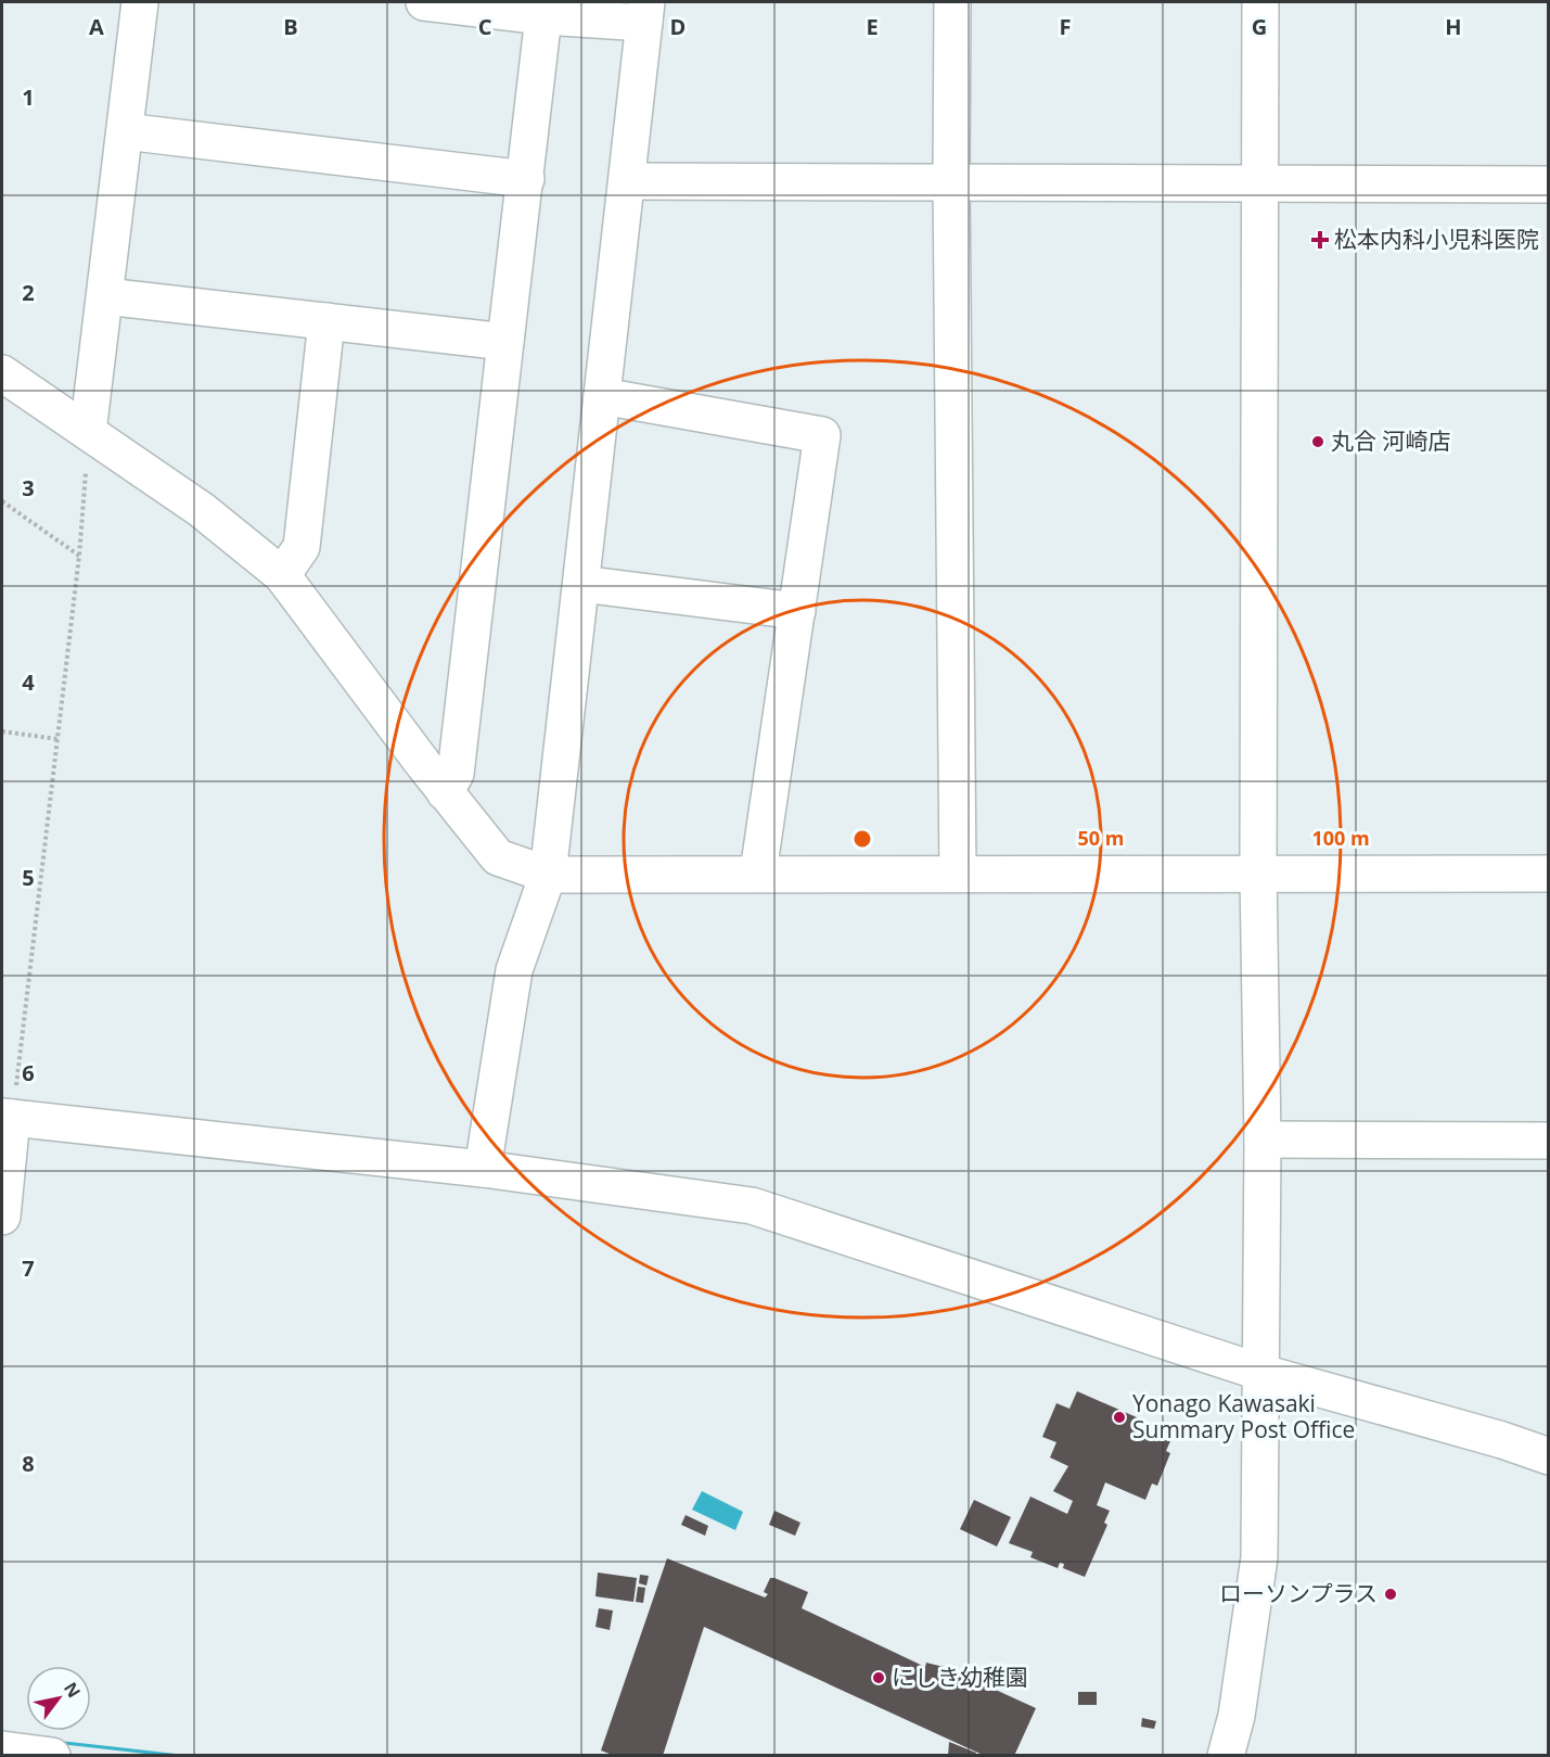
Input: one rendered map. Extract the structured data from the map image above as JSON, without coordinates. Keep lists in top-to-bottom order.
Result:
{
  "places": {
    "health": ["松本内科小児科医院"],
    "other": [
      "丸合 河崎店",
      "Yonago Kawasaki Summary Post Office",
      "ローソンプラス",
      "にしき幼稚園"
    ]
  },
  "north": "top right",
  "grid": {
    "columns": [
      "A",
      "B",
      "C",
      "D",
      "E",
      "F",
      "G",
      "H"
    ],
    "rows": [
      "1",
      "2",
      "3",
      "4",
      "5",
      "6",
      "7",
      "8"
    ]
  },
  "rings": ["50 m", "100 m"]
}
